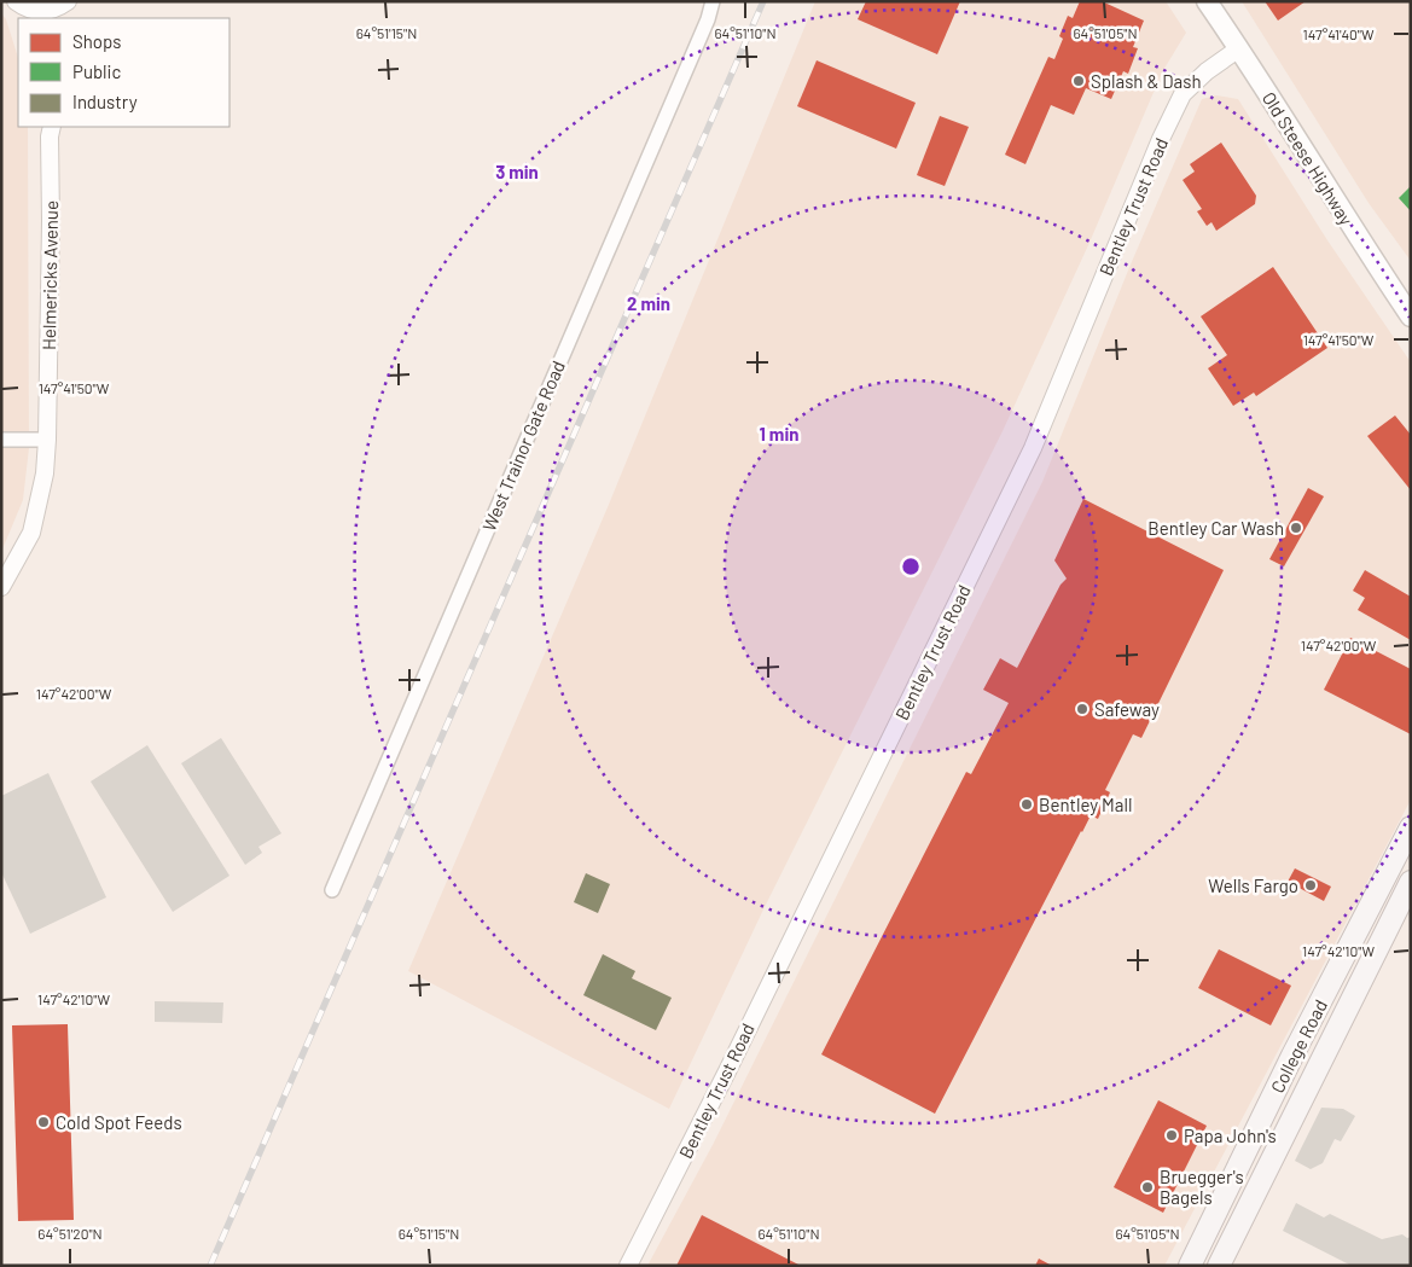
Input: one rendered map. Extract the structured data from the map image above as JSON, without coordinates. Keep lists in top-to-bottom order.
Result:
{
  "streets": {
    "main road": ["Old Steese Highway", "College Road"],
    "street": ["Bentley Trust Road", "Helmericks Avenue", "West Trainor Gate Road"]
  },
  "crossings": [
    ["Old Steese Highway", "Bentley Trust Road"]
  ],
  "places": [
    "Splash & Dash",
    "Bentley Car Wash",
    "Safeway",
    "Bentley Mall",
    "Wells Fargo",
    "Cold Spot Feeds",
    "Papa John's",
    "Bruegger's Bagels"
  ],
  "legend": ["Shops", "Public", "Industry"],
  "coordinates": [
    "64°51'15\"N",
    "64°51'10\"N",
    "64°51'05\"N",
    "147°41'40\"W",
    "147°41'50\"W",
    "147°42'00\"W",
    "147°42'10\"W",
    "64°51'20\"N"
  ],
  "rings": ["3 min", "2 min", "1 min"]
}
